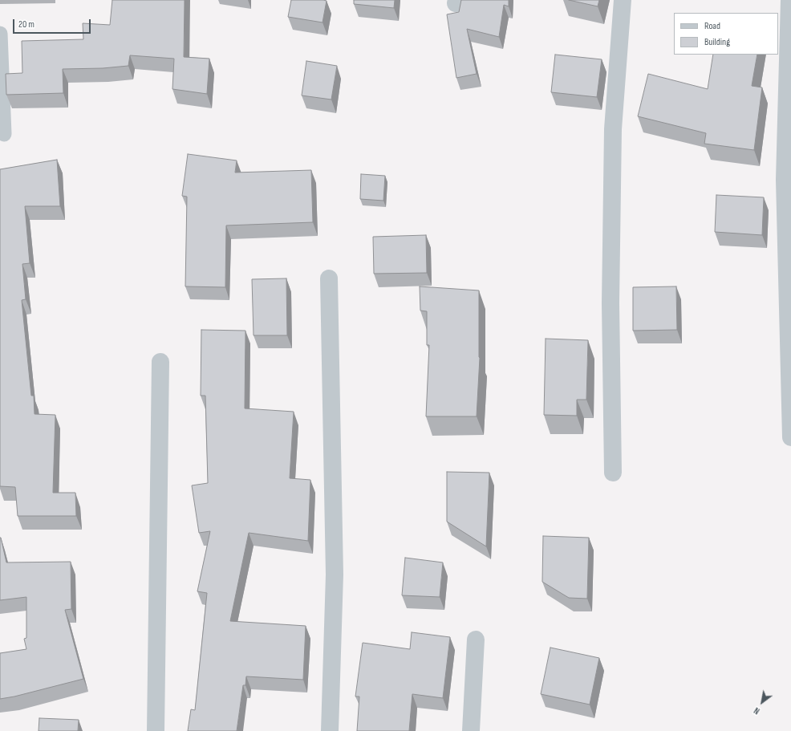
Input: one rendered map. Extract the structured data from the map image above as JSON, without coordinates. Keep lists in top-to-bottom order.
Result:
{
  "legend": ["Road", "Building"],
  "scale_bar": "20 m",
  "north": "bottom left"
}
